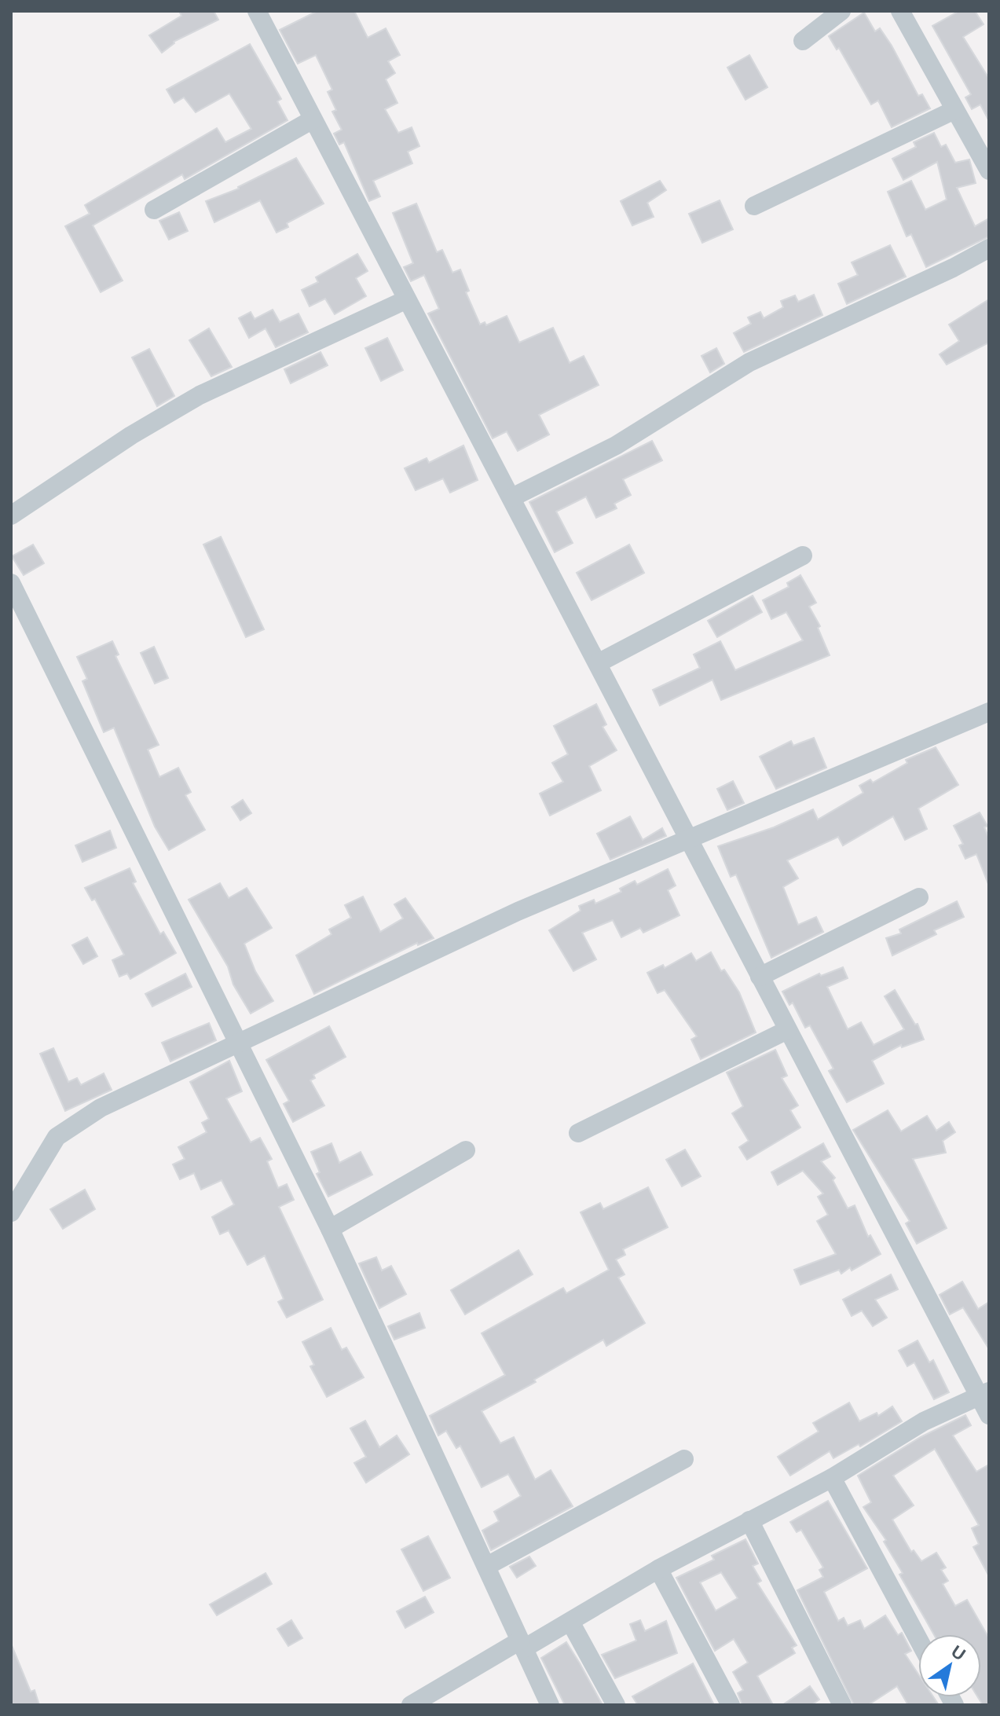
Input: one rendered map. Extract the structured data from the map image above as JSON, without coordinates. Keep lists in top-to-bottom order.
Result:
{
  "north": "top right"
}
